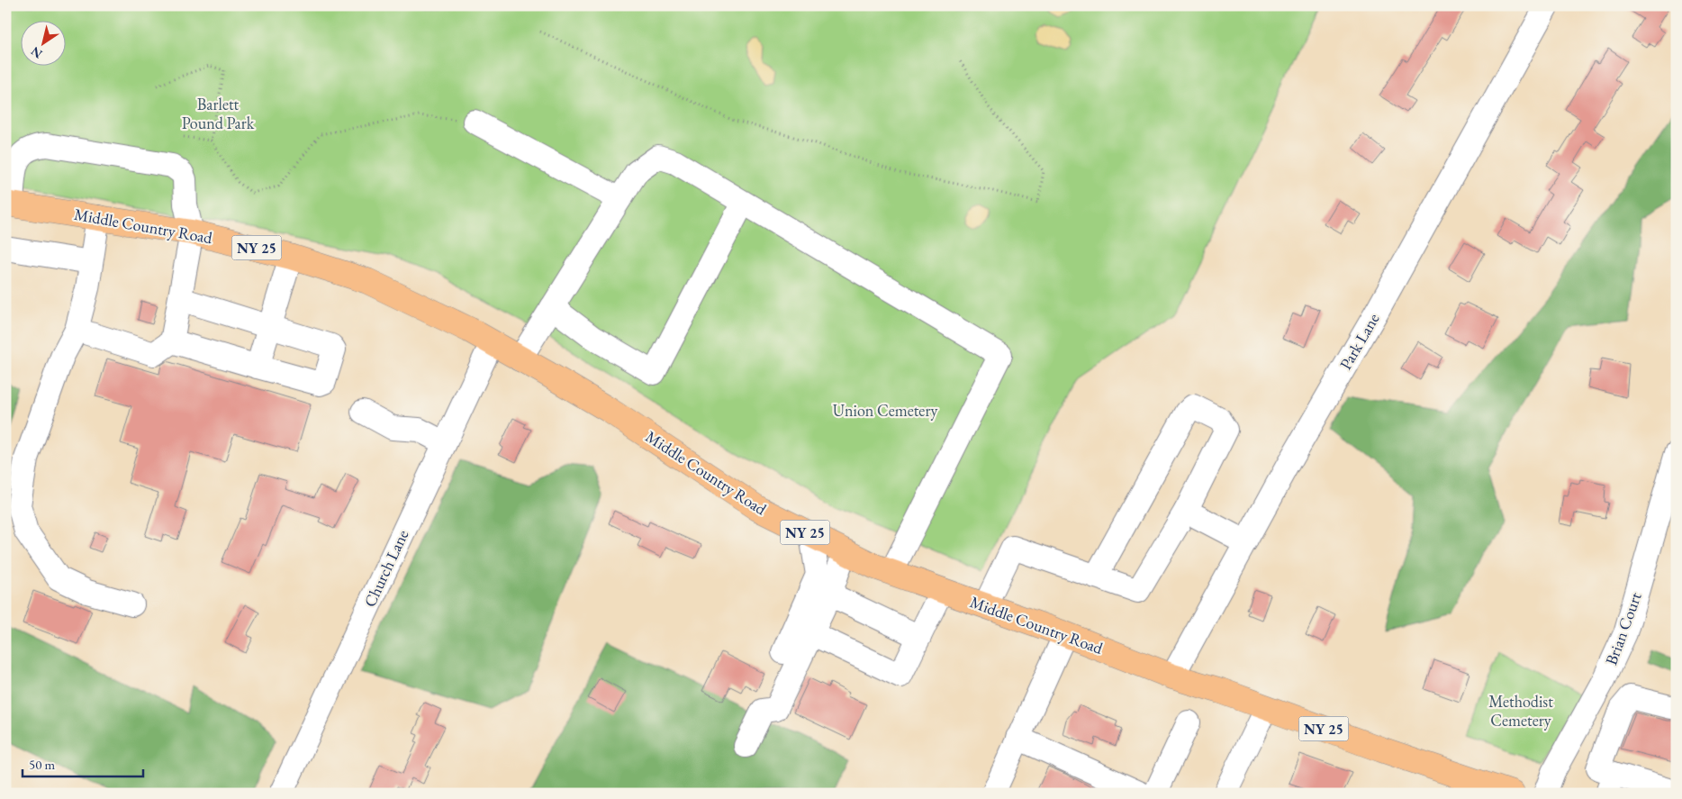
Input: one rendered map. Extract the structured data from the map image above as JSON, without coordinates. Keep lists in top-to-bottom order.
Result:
{
  "streets": {
    "main road": ["Middle Country Road", "NY 25"],
    "street": ["Park Lane", "Church Lane", "Brian Court"]
  },
  "crossings": [
    ["Middle Country Road", "Park Lane"],
    ["Middle Country Road", "Church Lane"]
  ],
  "parks": ["Barlett Pound Park", "Union Cemetery", "Methodist Cemetery"],
  "scale_bar": "50 m",
  "north": "bottom left"
}
